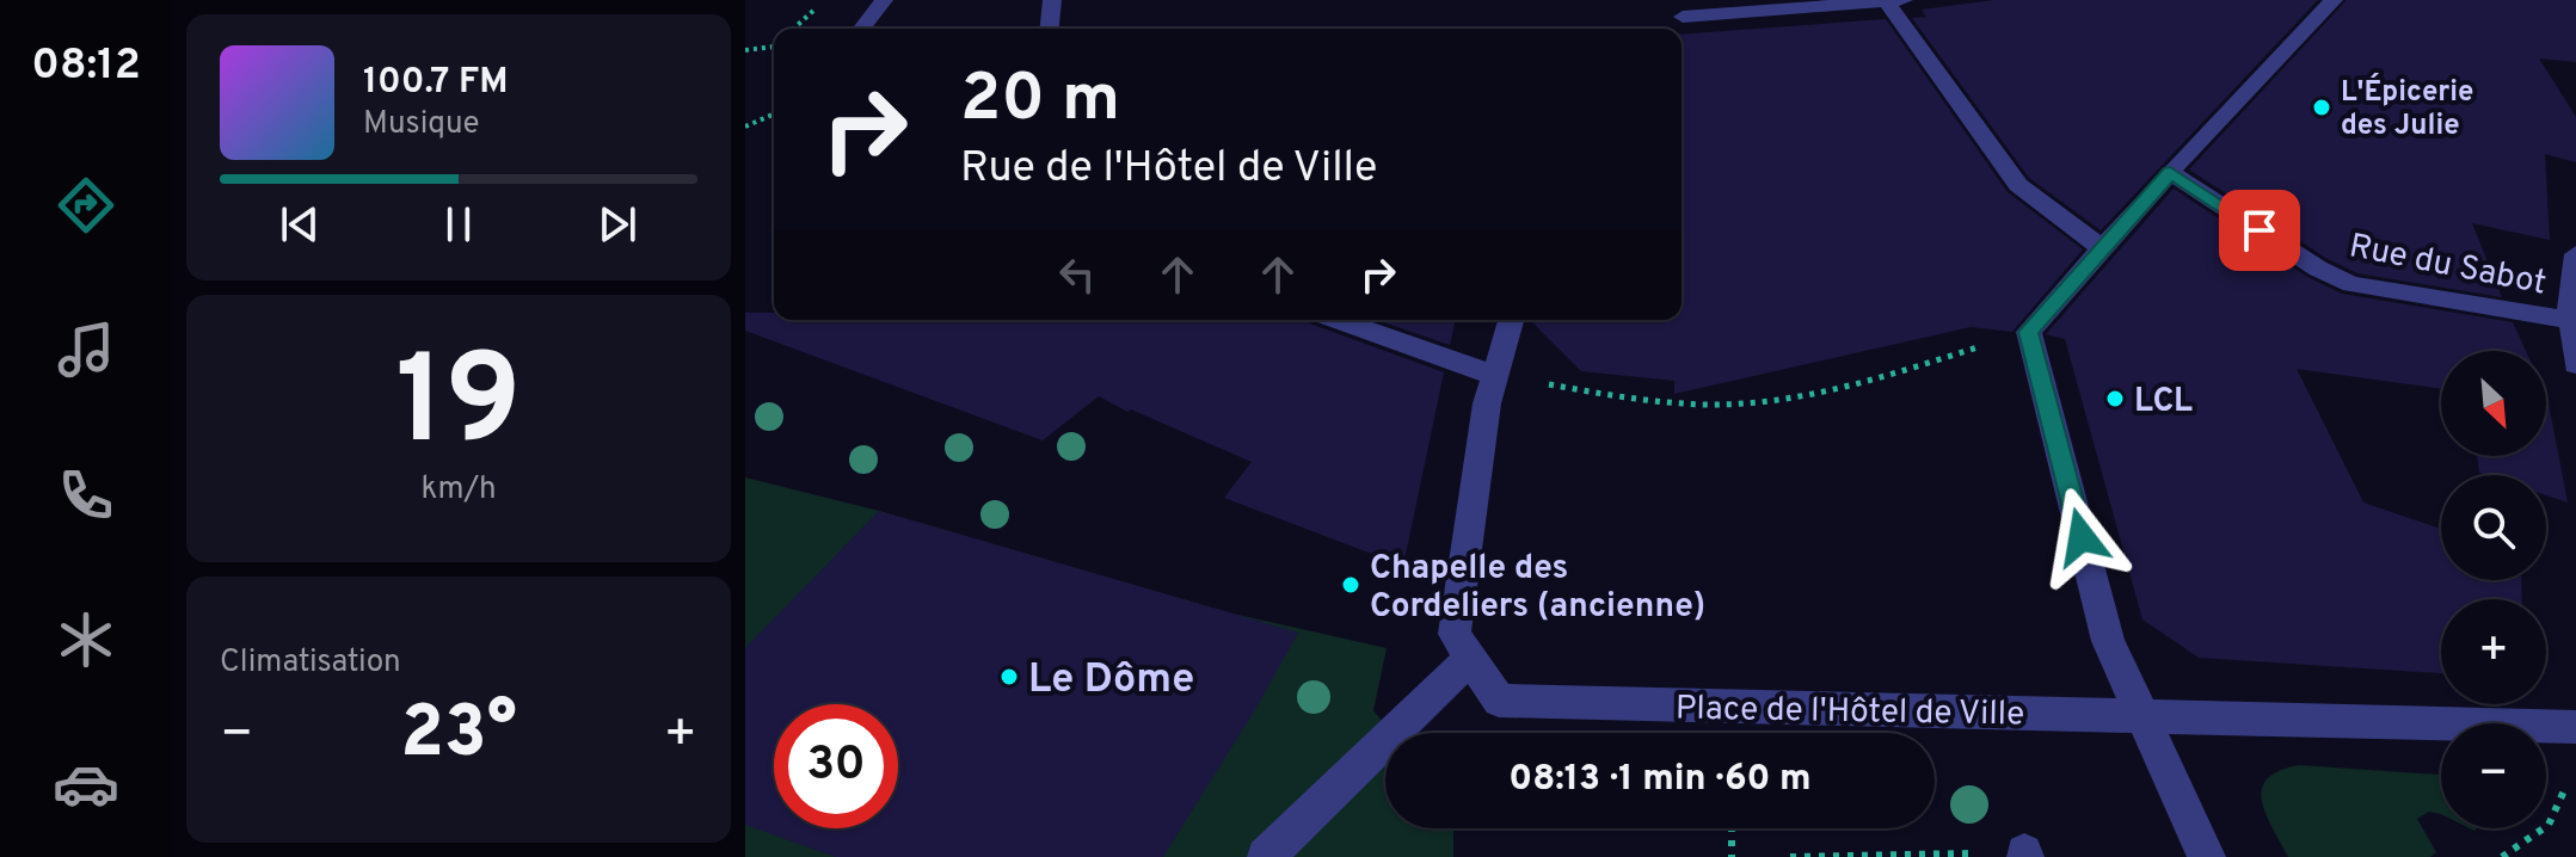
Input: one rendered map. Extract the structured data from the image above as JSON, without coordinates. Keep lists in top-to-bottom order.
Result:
{
  "streets": {
    "street": ["Rue du Sabot", "Place de l'Hôtel de Ville"]
  },
  "places": [
    "L'Épicerie des Julie",
    "LCL",
    "Chapelle des Cordeliers (ancienne)",
    "Le Dôme"
  ],
  "north": "bottom right",
  "page": {
    "tabs": "08:12",
    "turn": ["20 m", "Rue de l'Hôtel de Ville"],
    "song": ["100.7 FM", "Musique"],
    "tile": [
      ["19", "km/h"],
      "Climatisation"
    ],
    "map_buttons": ["+", "−"],
    "heat": ["−", "23°", "+"],
    "limit": "30",
    "trip": "08:13 · 1 min · 60 m"
  }
}
